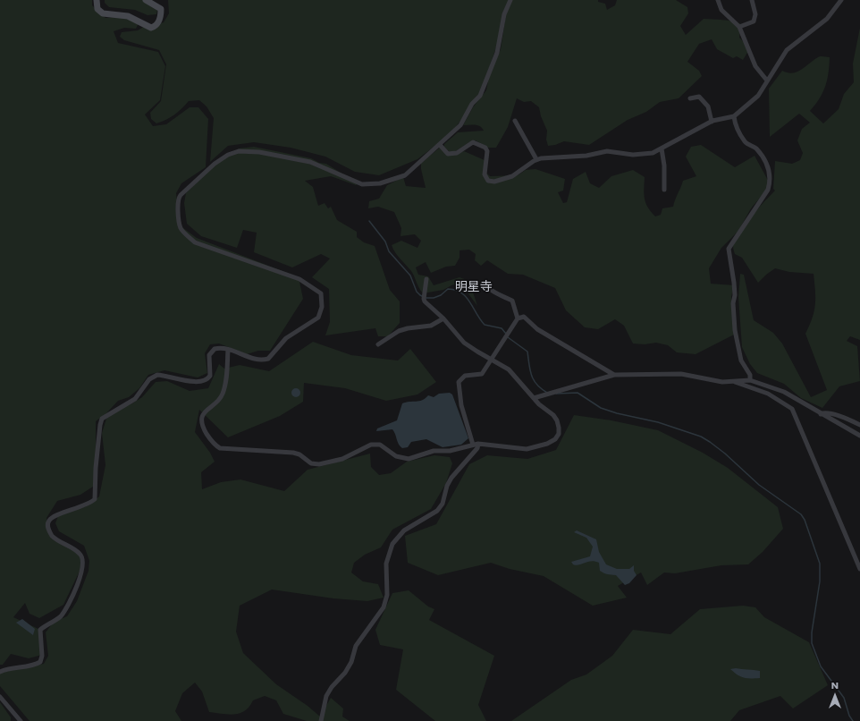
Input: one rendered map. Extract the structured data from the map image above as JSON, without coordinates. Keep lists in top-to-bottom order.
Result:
{
  "districts": ["明星寺"],
  "north": "top"
}
